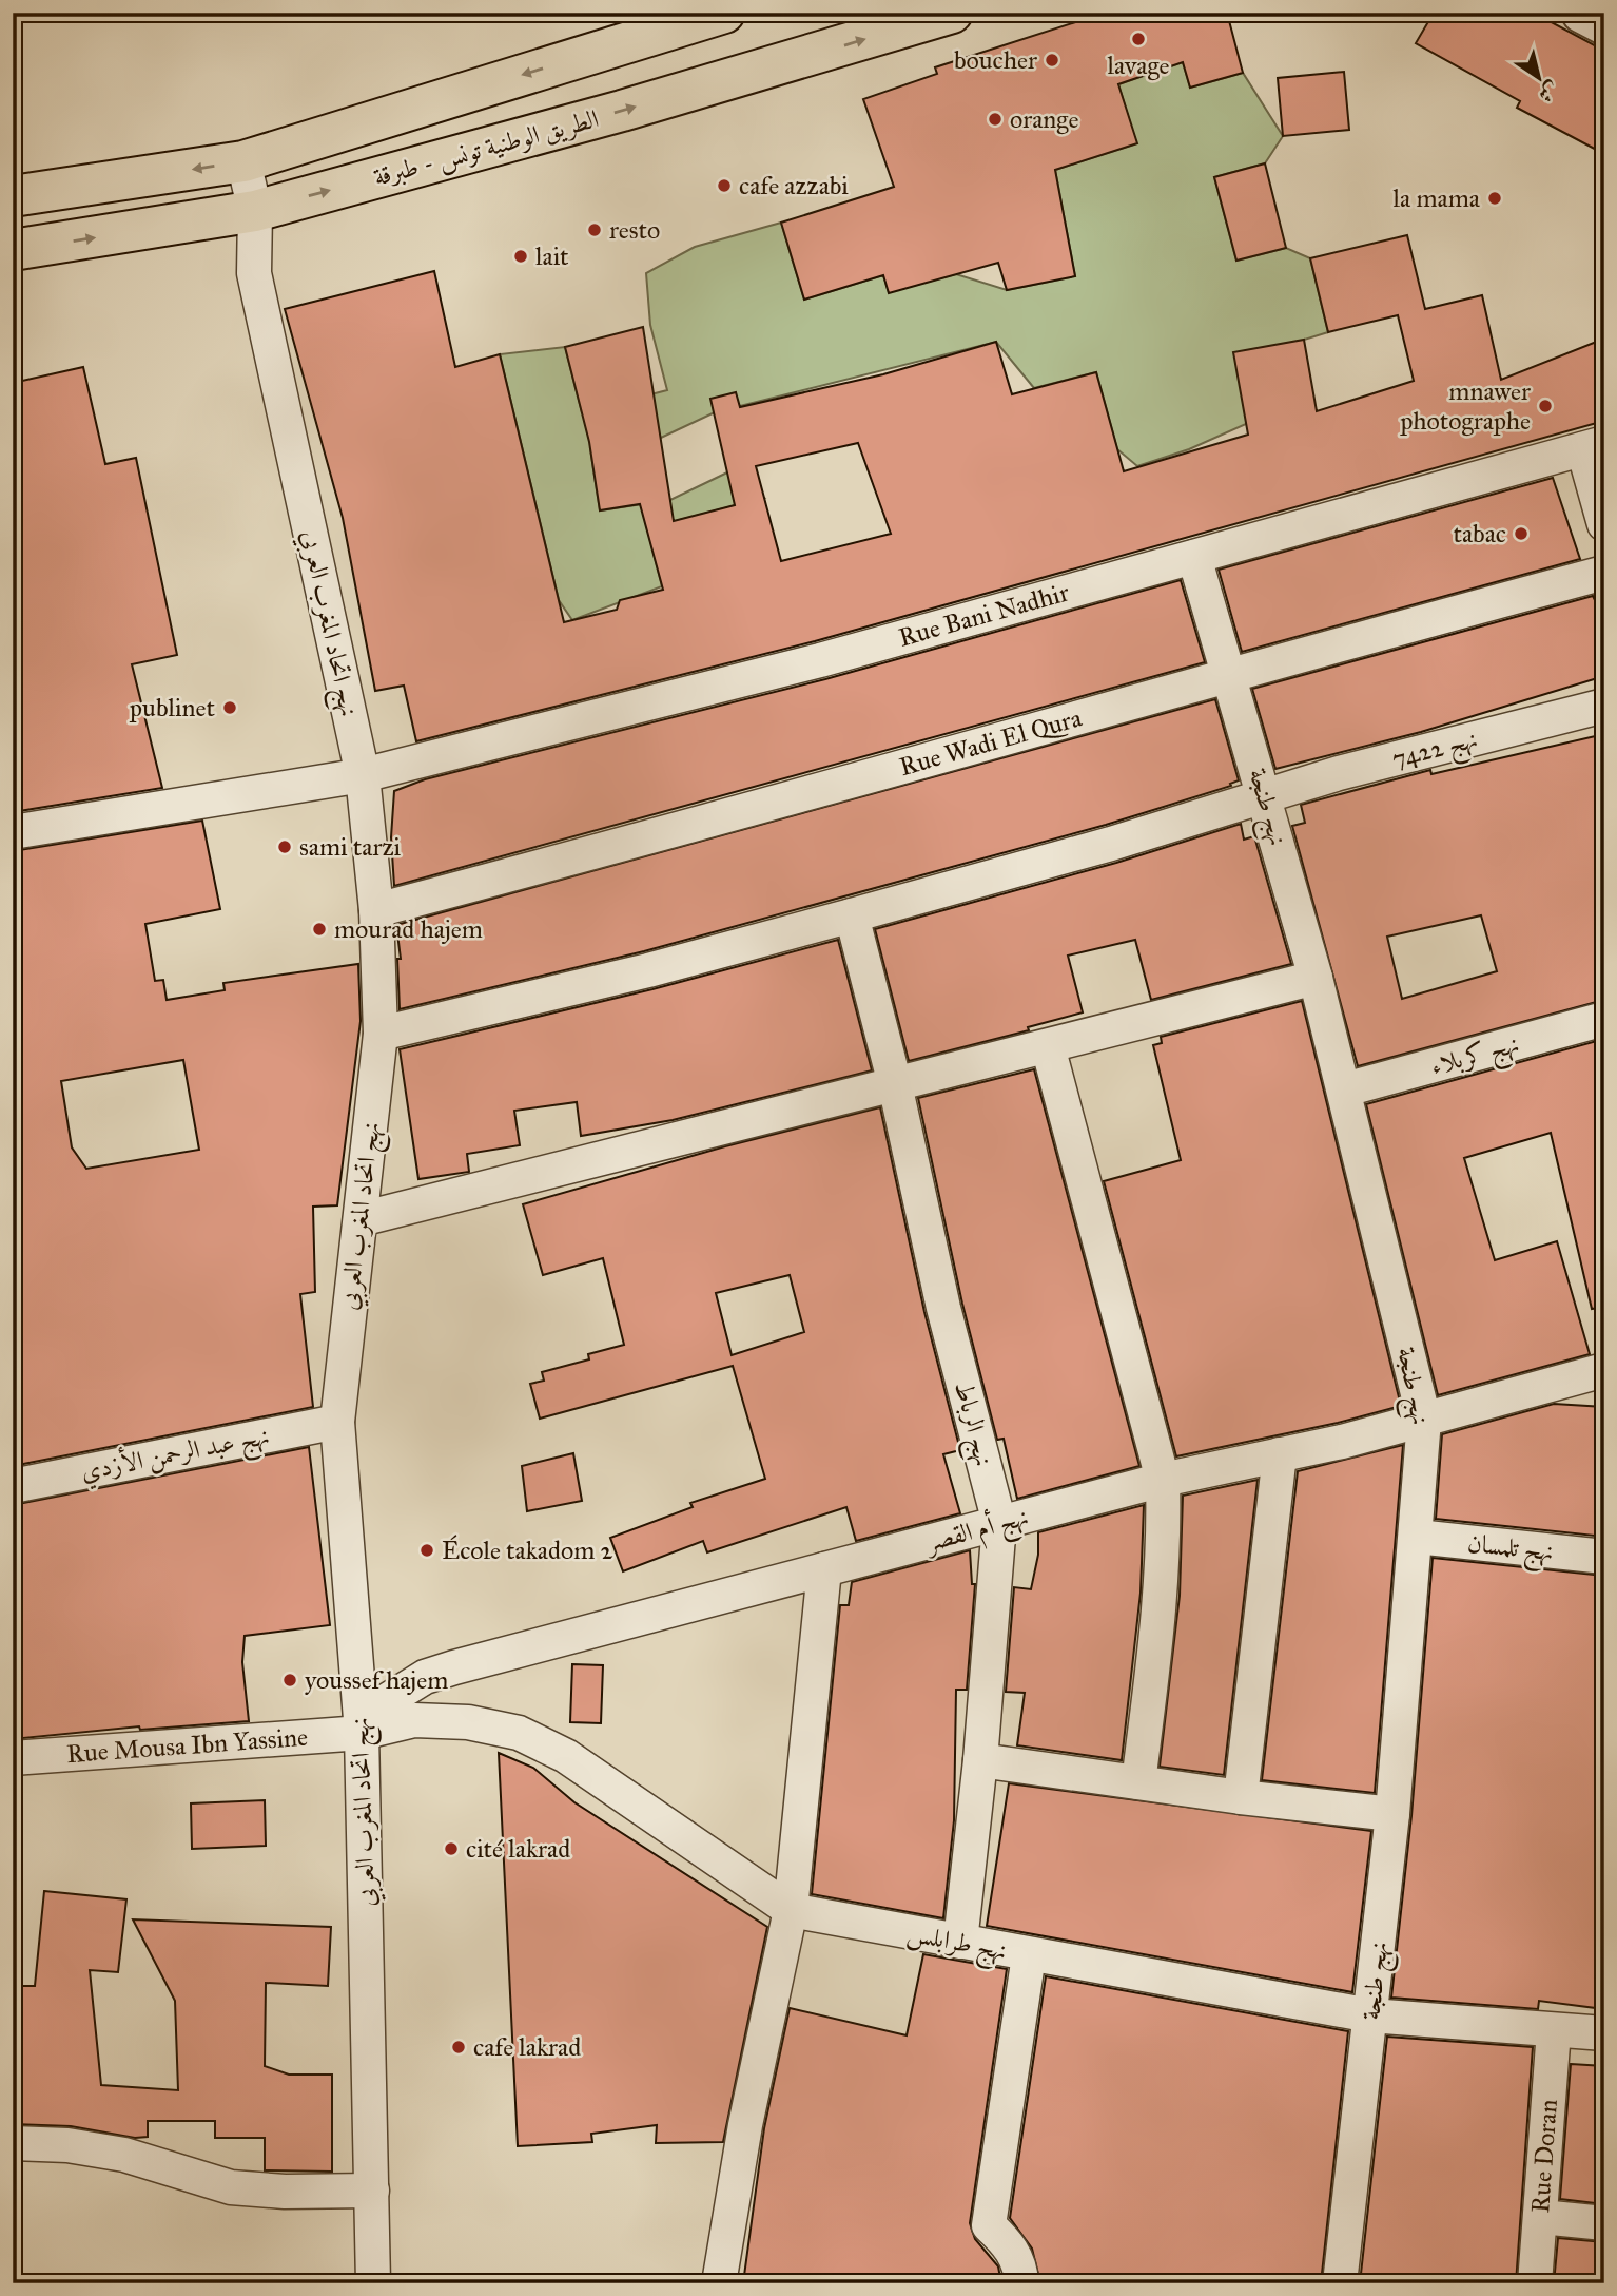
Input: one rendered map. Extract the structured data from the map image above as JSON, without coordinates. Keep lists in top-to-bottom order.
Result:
{
  "streets": {
    "main road": ["الطريق الوطنية تونس - طبرقة"],
    "street": [
      "Rue Bani Nadhir",
      "نهج اتحاد المغرب العربي",
      "Rue Wadi El Qura",
      "نهج 7422",
      "نهج طنجة",
      "نهج كربلاء",
      "نهج الرباط",
      "نهج عبد الرحمن الأزدي",
      "نهج أم القصر",
      "نهج تلمسان",
      "Rue Mousa Ibn Yassine",
      "نهج طرابلس",
      "Rue Doran"
    ]
  },
  "crossings": [
    ["الطريق الوطنية تونس - طبرقة", "نهج اتحاد المغرب العربي"],
    ["Rue Bani Nadhir", "نهج اتحاد المغرب العربي"],
    ["Rue Bani Nadhir", "نهج طنجة"],
    ["نهج اتحاد المغرب العربي", "Rue Wadi El Qura"],
    ["نهج اتحاد المغرب العربي", "نهج 7422"],
    ["نهج اتحاد المغرب العربي", "نهج عبد الرحمن الأزدي"],
    ["نهج اتحاد المغرب العربي", "نهج أم القصر"],
    ["نهج اتحاد المغرب العربي", "Rue Mousa Ibn Yassine"],
    ["نهج اتحاد المغرب العربي", "نهج طرابلس"],
    ["Rue Wadi El Qura", "نهج طنجة"],
    ["نهج 7422", "نهج طنجة"],
    ["نهج 7422", "نهج الرباط"],
    ["نهج طنجة", "نهج كربلاء"],
    ["نهج طنجة", "نهج أم القصر"],
    ["نهج طنجة", "نهج تلمسان"],
    ["نهج طنجة", "نهج طرابلس"],
    ["نهج الرباط", "نهج أم القصر"],
    ["نهج الرباط", "نهج طرابلس"],
    ["نهج أم القصر", "Rue Mousa Ibn Yassine"],
    ["نهج أم القصر", "نهج طرابلس"],
    ["Rue Mousa Ibn Yassine", "نهج طرابلس"],
    ["نهج طرابلس", "Rue Doran"]
  ],
  "places": [
    "lavage",
    "boucher",
    "orange",
    "cafe azzabi",
    "la mama",
    "resto",
    "lait",
    "mnawer photographe",
    "tabac",
    "publinet",
    "sami tarzi",
    "mourad hajem",
    "École takadom 2",
    "youssef hajem",
    "cité lakrad",
    "cafe lakrad"
  ],
  "north": "bottom right"
}
